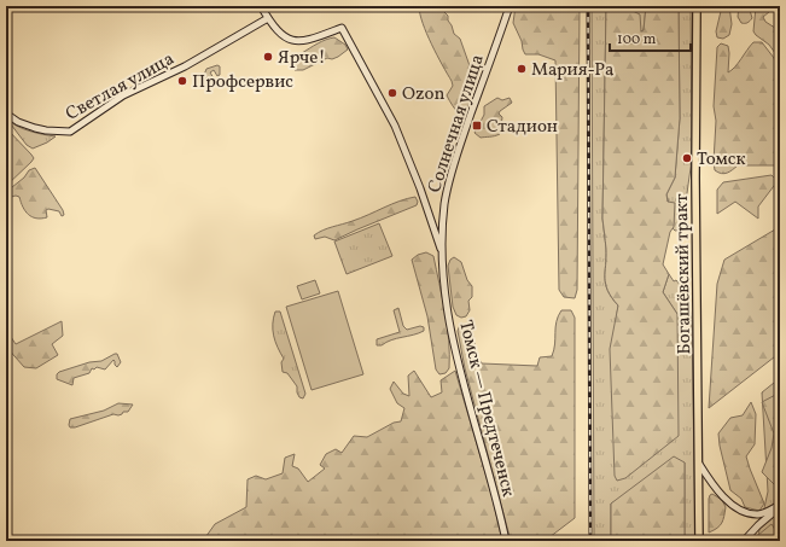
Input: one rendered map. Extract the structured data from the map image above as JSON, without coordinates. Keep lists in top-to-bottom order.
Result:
{
  "streets": {
    "main road": ["Богашёвский тракт"],
    "street": ["Светлая улица", "Солнечная улица", "Томск — Предтеченск"]
  },
  "crossings": [
    ["Солнечная улица", "Томск — Предтеченск"]
  ],
  "places": {
    "other": [
      "Ярче!",
      "Мария-Ра",
      "Профсервис",
      "Ozon",
      "Томск"
    ],
    "transit": ["Стадион"]
  },
  "scale_bar": "100 m"
}
